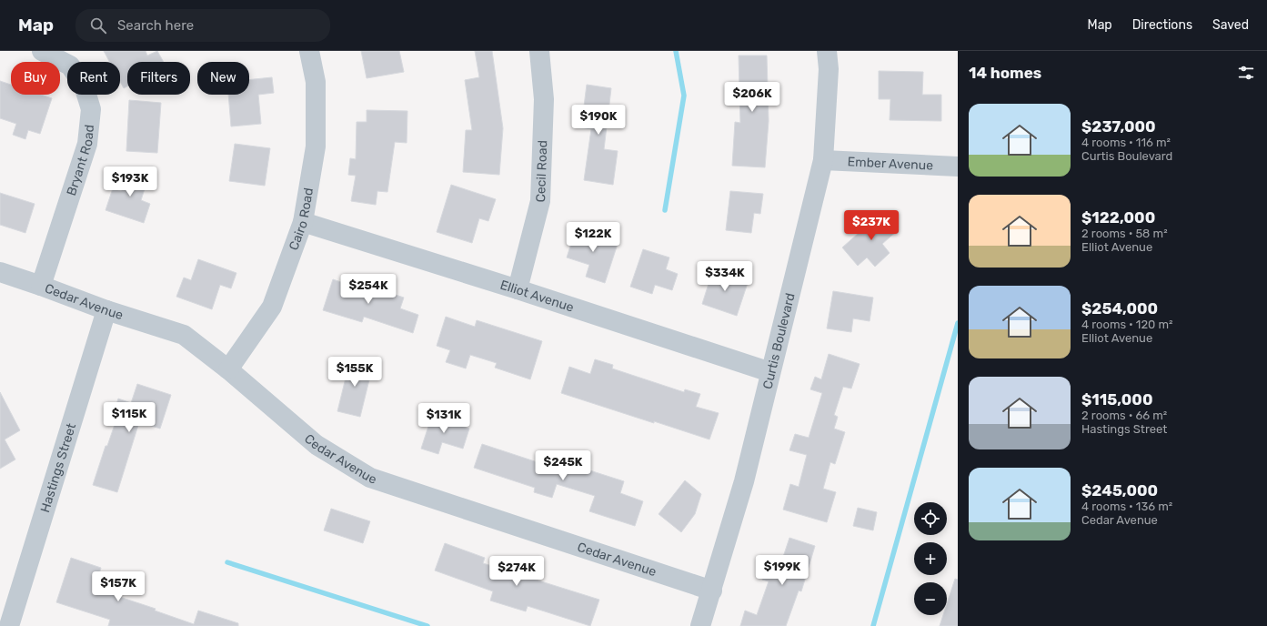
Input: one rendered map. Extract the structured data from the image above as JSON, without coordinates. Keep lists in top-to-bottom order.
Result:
{
  "streets": {
    "street": [
      "Bryant Road",
      "Ember Avenue",
      "Cecil Road",
      "Cairo Road",
      "Elliot Avenue",
      "Cedar Avenue",
      "Curtis Boulevard",
      "Hastings Street"
    ]
  },
  "crossings": [
    ["Bryant Road", "Cedar Avenue"],
    ["Ember Avenue", "Curtis Boulevard"],
    ["Cecil Road", "Elliot Avenue"],
    ["Cairo Road", "Elliot Avenue"],
    ["Cairo Road", "Cedar Avenue"],
    ["Elliot Avenue", "Curtis Boulevard"],
    ["Cedar Avenue", "Curtis Boulevard"],
    ["Cedar Avenue", "Hastings Street"]
  ],
  "page": {
    "header": "Map",
    "search": "Search here",
    "nav": ["Map", "Directions", "Saved"],
    "heading": "14 homes",
    "chip": [
      "Buy",
      "Rent",
      "Filters",
      "New"
    ],
    "price": [
      "$206K",
      "$190K",
      "$193K",
      "$237K",
      "$122K",
      "$334K",
      "$254K",
      "$155K",
      "$115K",
      "$131K",
      "$245K",
      "$199K",
      "$274K",
      "$157K"
    ],
    "list": [
      {
        "name": "$237,000",
        "note": "4 rooms · 116 m² · Curtis Boulevard"
      },
      {
        "name": "$122,000",
        "note": "2 rooms · 58 m² · Elliot Avenue"
      },
      {
        "name": "$254,000",
        "note": "4 rooms · 120 m² · Elliot Avenue"
      },
      {
        "name": "$115,000",
        "note": "2 rooms · 66 m² · Hastings Street"
      },
      {
        "name": "$245,000",
        "note": "4 rooms · 136 m² · Cedar Avenue"
      }
    ],
    "map_buttons": ["+", "−"]
  }
}
